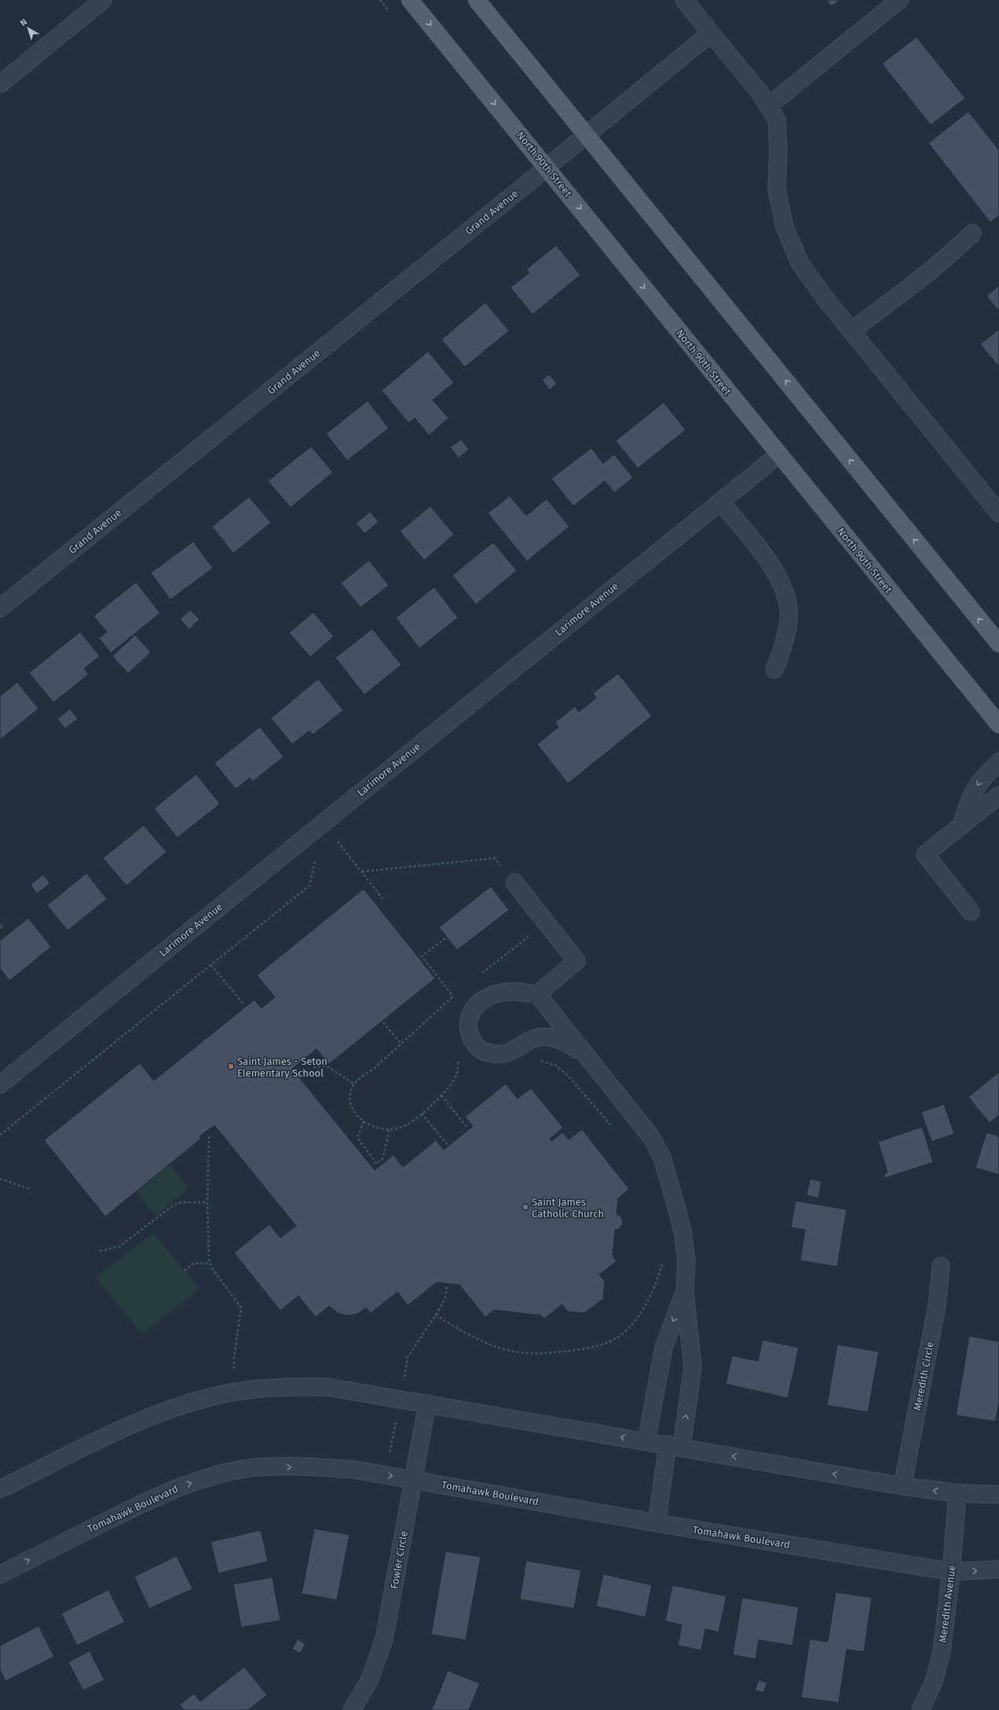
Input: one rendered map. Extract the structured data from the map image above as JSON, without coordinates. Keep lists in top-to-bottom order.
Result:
{
  "streets": {
    "main road": ["North 90th Street"],
    "street": [
      "Grand Avenue",
      "Larimore Avenue",
      "Meredith Circle",
      "Tomahawk Boulevard",
      "Fowler Circle",
      "Meredith Avenue"
    ]
  },
  "crossings": [
    ["North 90th Street", "Grand Avenue"],
    ["North 90th Street", "Larimore Avenue"],
    ["Tomahawk Boulevard", "Fowler Circle"],
    ["Tomahawk Boulevard", "Meredith Avenue"]
  ],
  "places": ["Saint James - Seton Elementary School", "Saint James Catholic Church"],
  "north": "top left"
}
